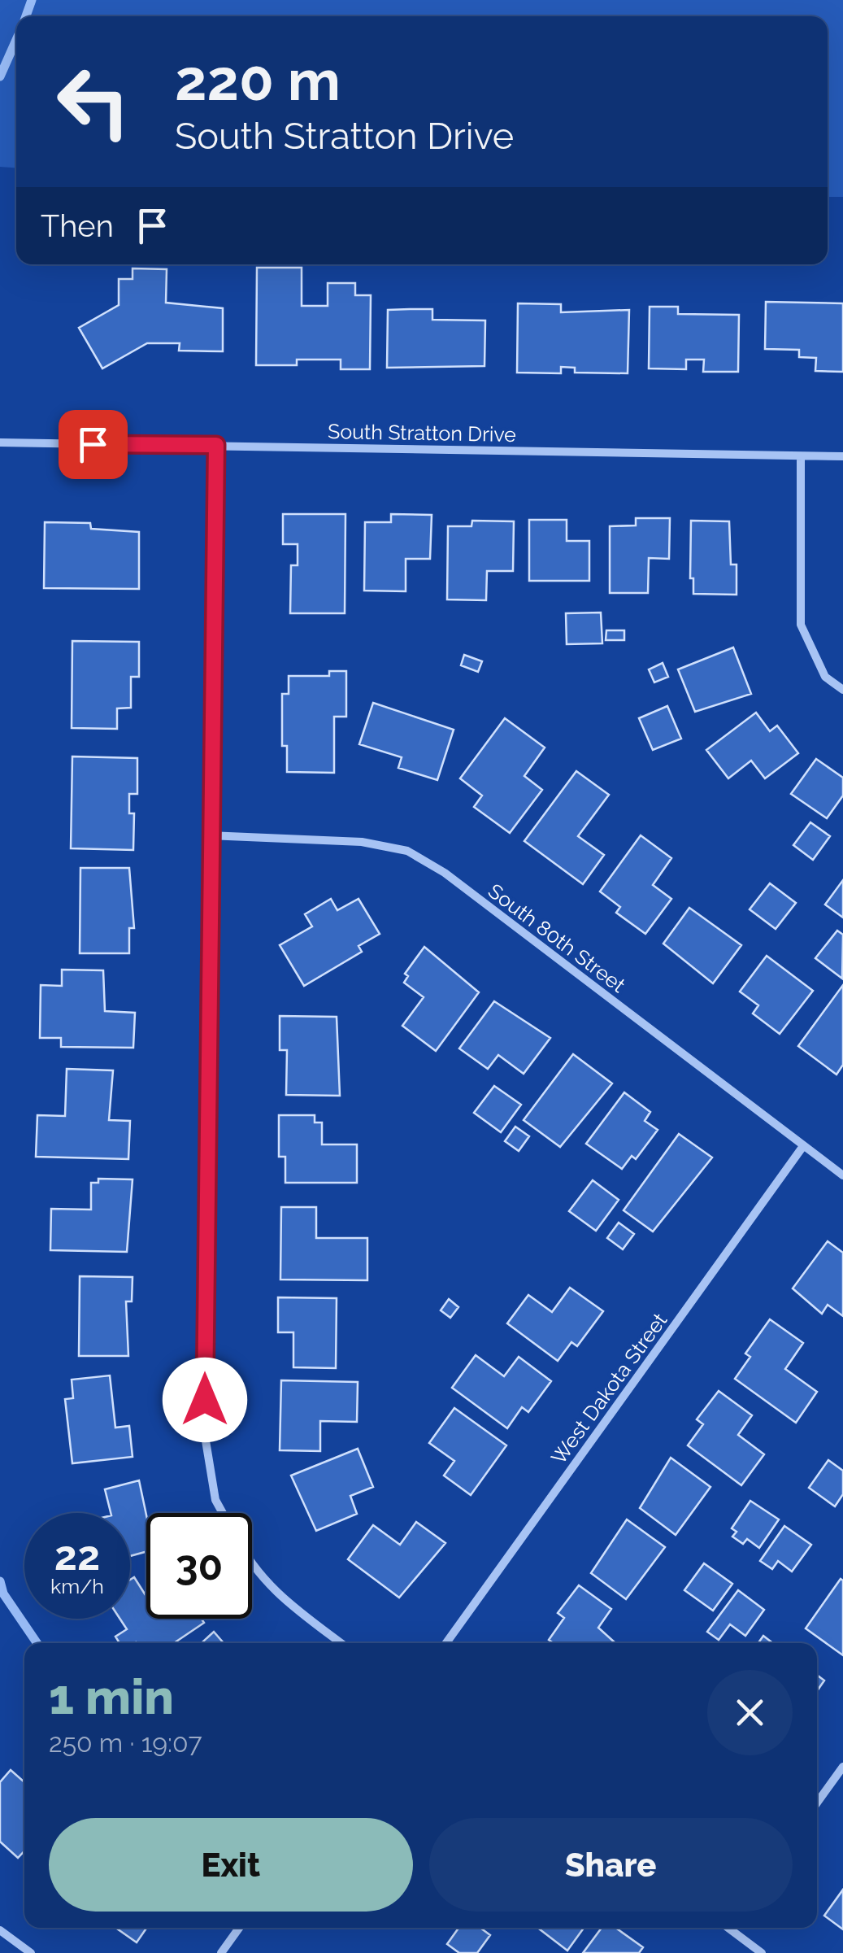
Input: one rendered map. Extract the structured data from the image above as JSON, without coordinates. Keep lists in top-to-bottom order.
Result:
{
  "streets": {
    "street": ["South Stratton Drive", "South 80th Street", "West Dakota Street"]
  },
  "crossings": [
    ["South 80th Street", "West Dakota Street"]
  ],
  "page": {
    "turn": ["220 m", "South Stratton Drive"],
    "then": "Then",
    "speed": "22 km/h",
    "limit": "30",
    "heading": ["1 min", "250 m · 19:07"],
    "buttons": ["Exit", "Share"]
  }
}
